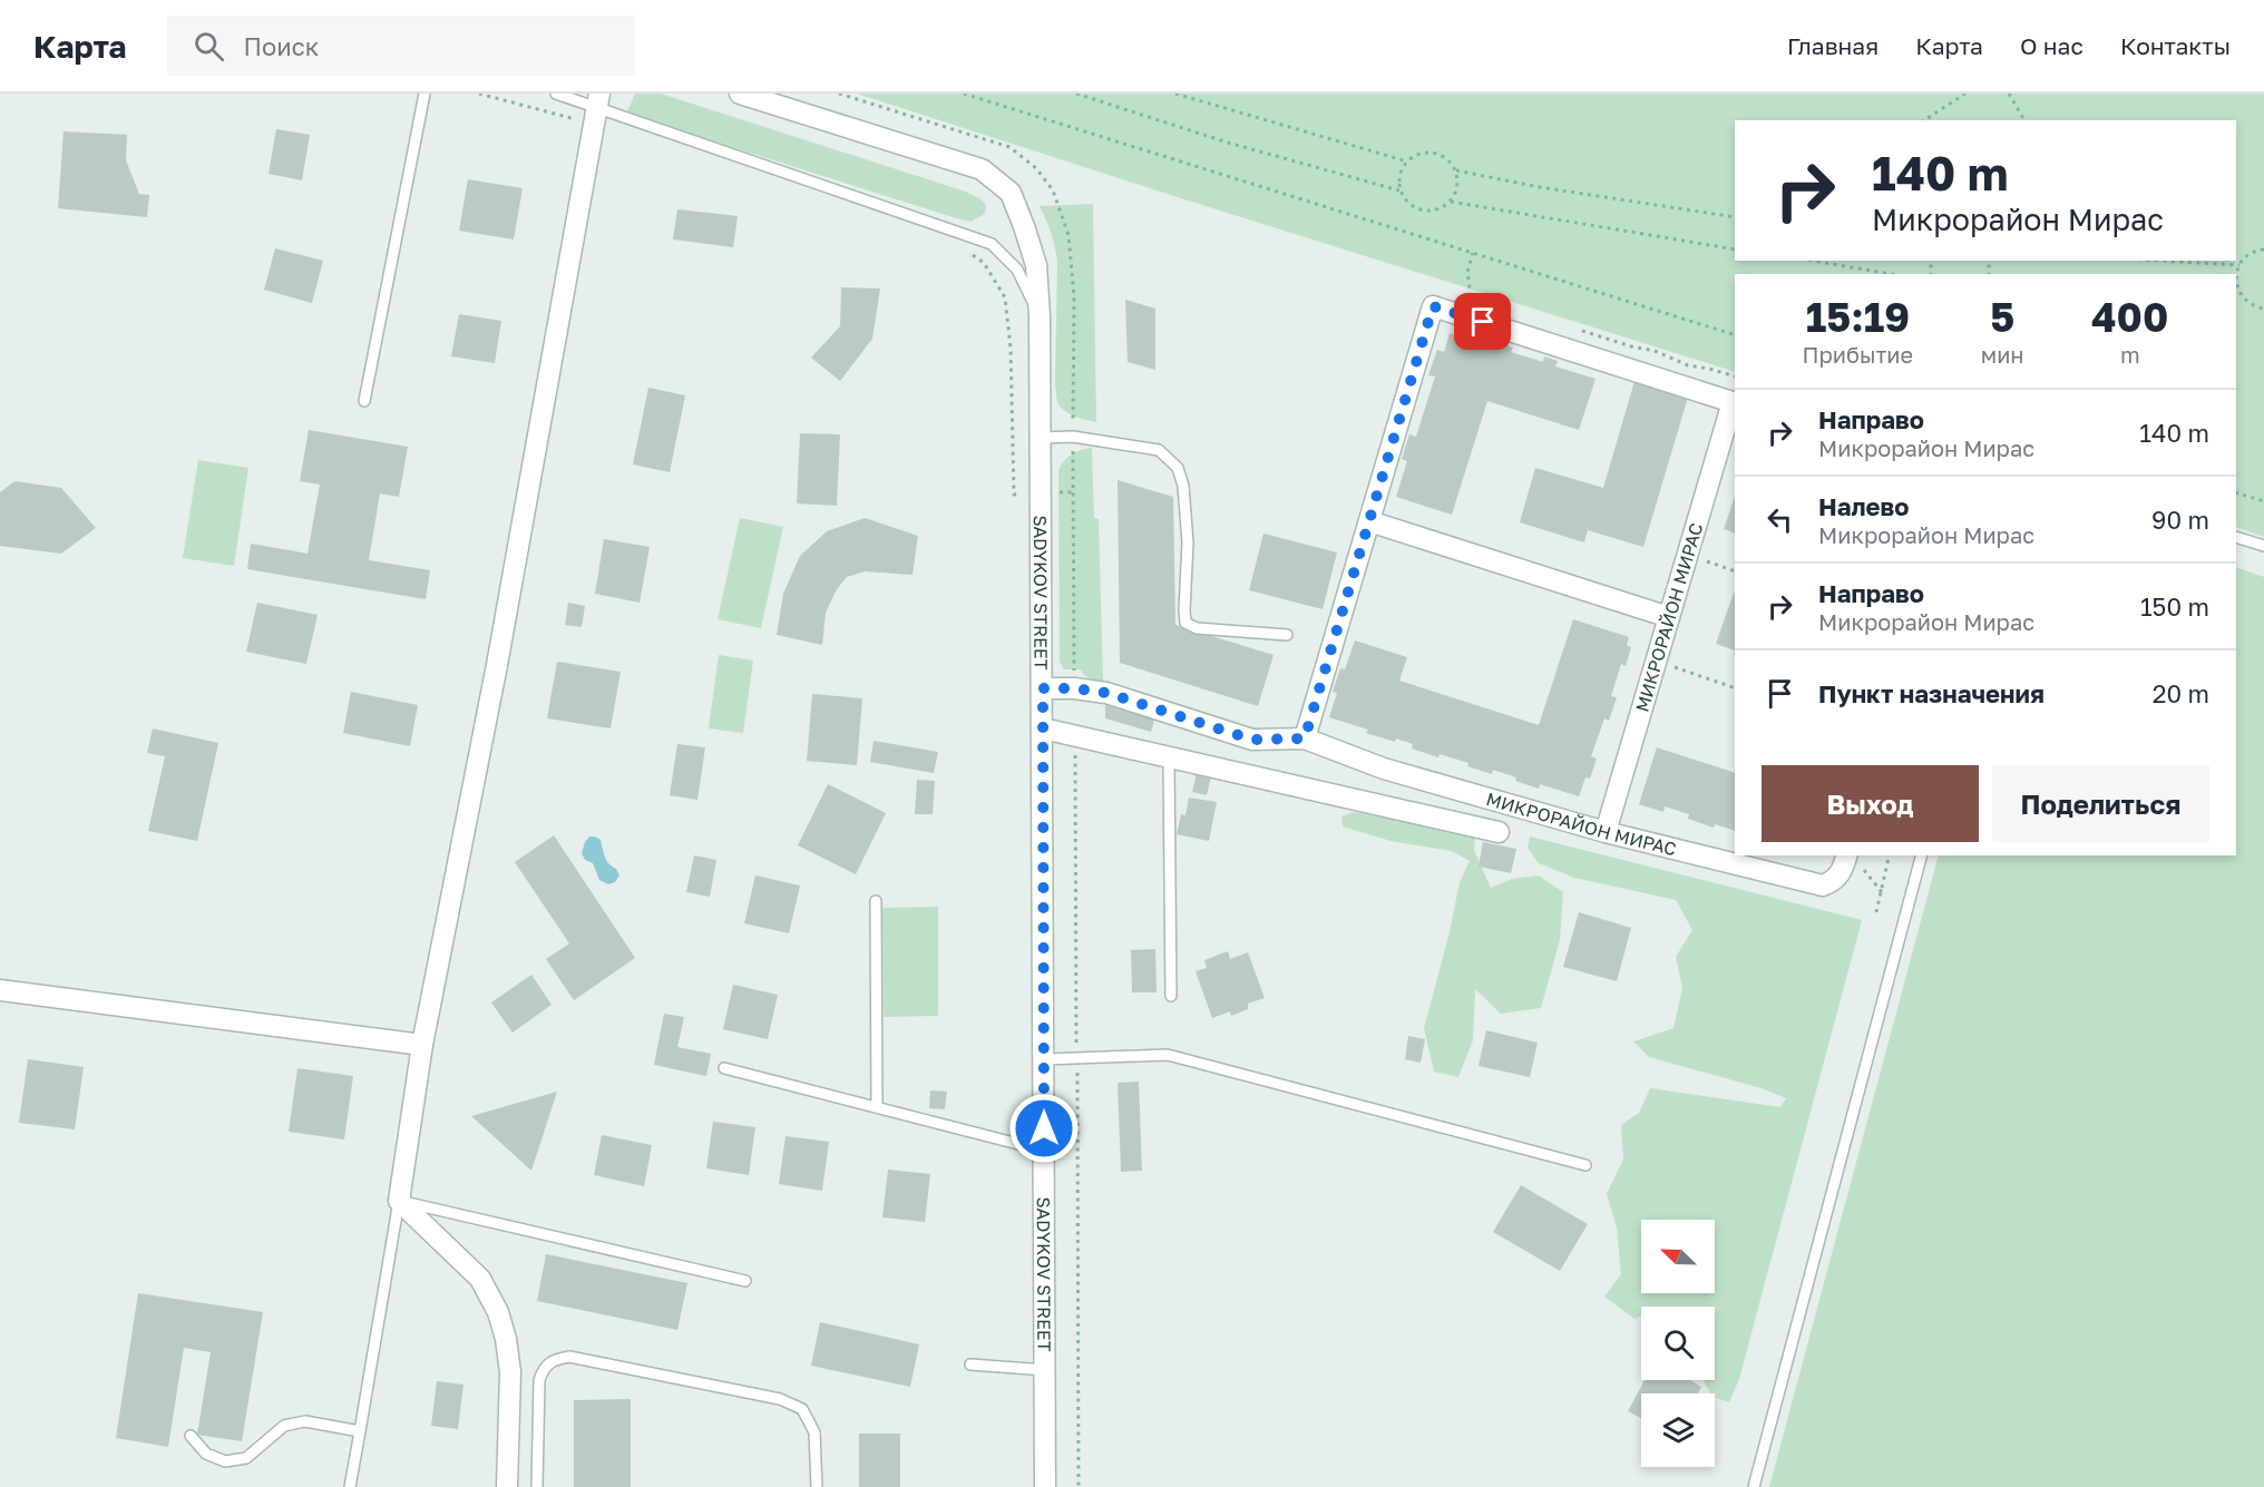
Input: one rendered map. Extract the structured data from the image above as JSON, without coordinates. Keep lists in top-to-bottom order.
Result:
{
  "streets": {
    "street": ["SADYKOV STREET", "МИКРОРАЙОН МИРАС"]
  },
  "crossings": [
    ["SADYKOV STREET", "МИКРОРАЙОН МИРАС"]
  ],
  "north": "top left",
  "page": {
    "header": "Карта",
    "search": "Поиск",
    "nav": [
      "Главная",
      "Карта",
      "О нас",
      "Контакты"
    ],
    "turn": ["140 m", "Микрорайон Мирас"],
    "eta": [
      "15:19",
      "Прибытие",
      "5",
      "мин",
      "400",
      "m"
    ],
    "list": [
      {
        "name": "Направо",
        "note": "Микрорайон Мирас",
        "value": "140 m"
      },
      {
        "name": "Налево",
        "note": "Микрорайон Мирас",
        "value": "90 m"
      },
      {
        "name": "Направо",
        "note": "Микрорайон Мирас",
        "value": "150 m"
      },
      {
        "name": "Пункт назначения",
        "value": "20 m"
      }
    ],
    "buttons": ["Выход", "Поделиться"]
  }
}
